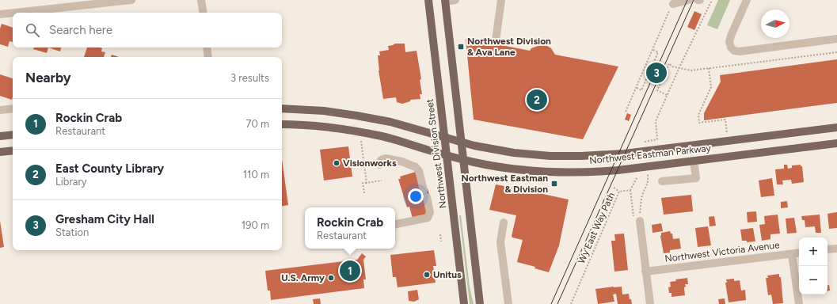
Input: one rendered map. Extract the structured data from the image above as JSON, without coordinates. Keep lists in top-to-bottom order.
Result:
{
  "streets": {
    "main road": ["Northwest Division Street", "Northwest Eastman Parkway"],
    "street": ["Northwest Victoria Avenue"],
    "path": ["Wy'East Way Path"]
  },
  "crossings": [
    ["Northwest Division Street", "Northwest Eastman Parkway"],
    ["Northwest Eastman Parkway", "Wy'East Way Path"]
  ],
  "places": {
    "transit": ["Northwest Division & Ava Lane", "Northwest Eastman & Division"],
    "other": ["Visionworks", "Unitus", "U.S. Army"]
  },
  "north": "right",
  "page": {
    "search": "Search here",
    "heading": ["Nearby", "3 results"],
    "pins": ["3", "2", "1"],
    "list": [
      {
        "mark": "1",
        "name": "Rockin Crab",
        "note": "Restaurant",
        "value": "70 m"
      },
      {
        "mark": "2",
        "name": "East County Library",
        "note": "Library",
        "value": "110 m"
      },
      {
        "mark": "3",
        "name": "Gresham City Hall",
        "note": "Station",
        "value": "190 m"
      }
    ],
    "popup": ["Rockin Crab", "Restaurant"],
    "map_buttons": ["+", "−"]
  }
}
